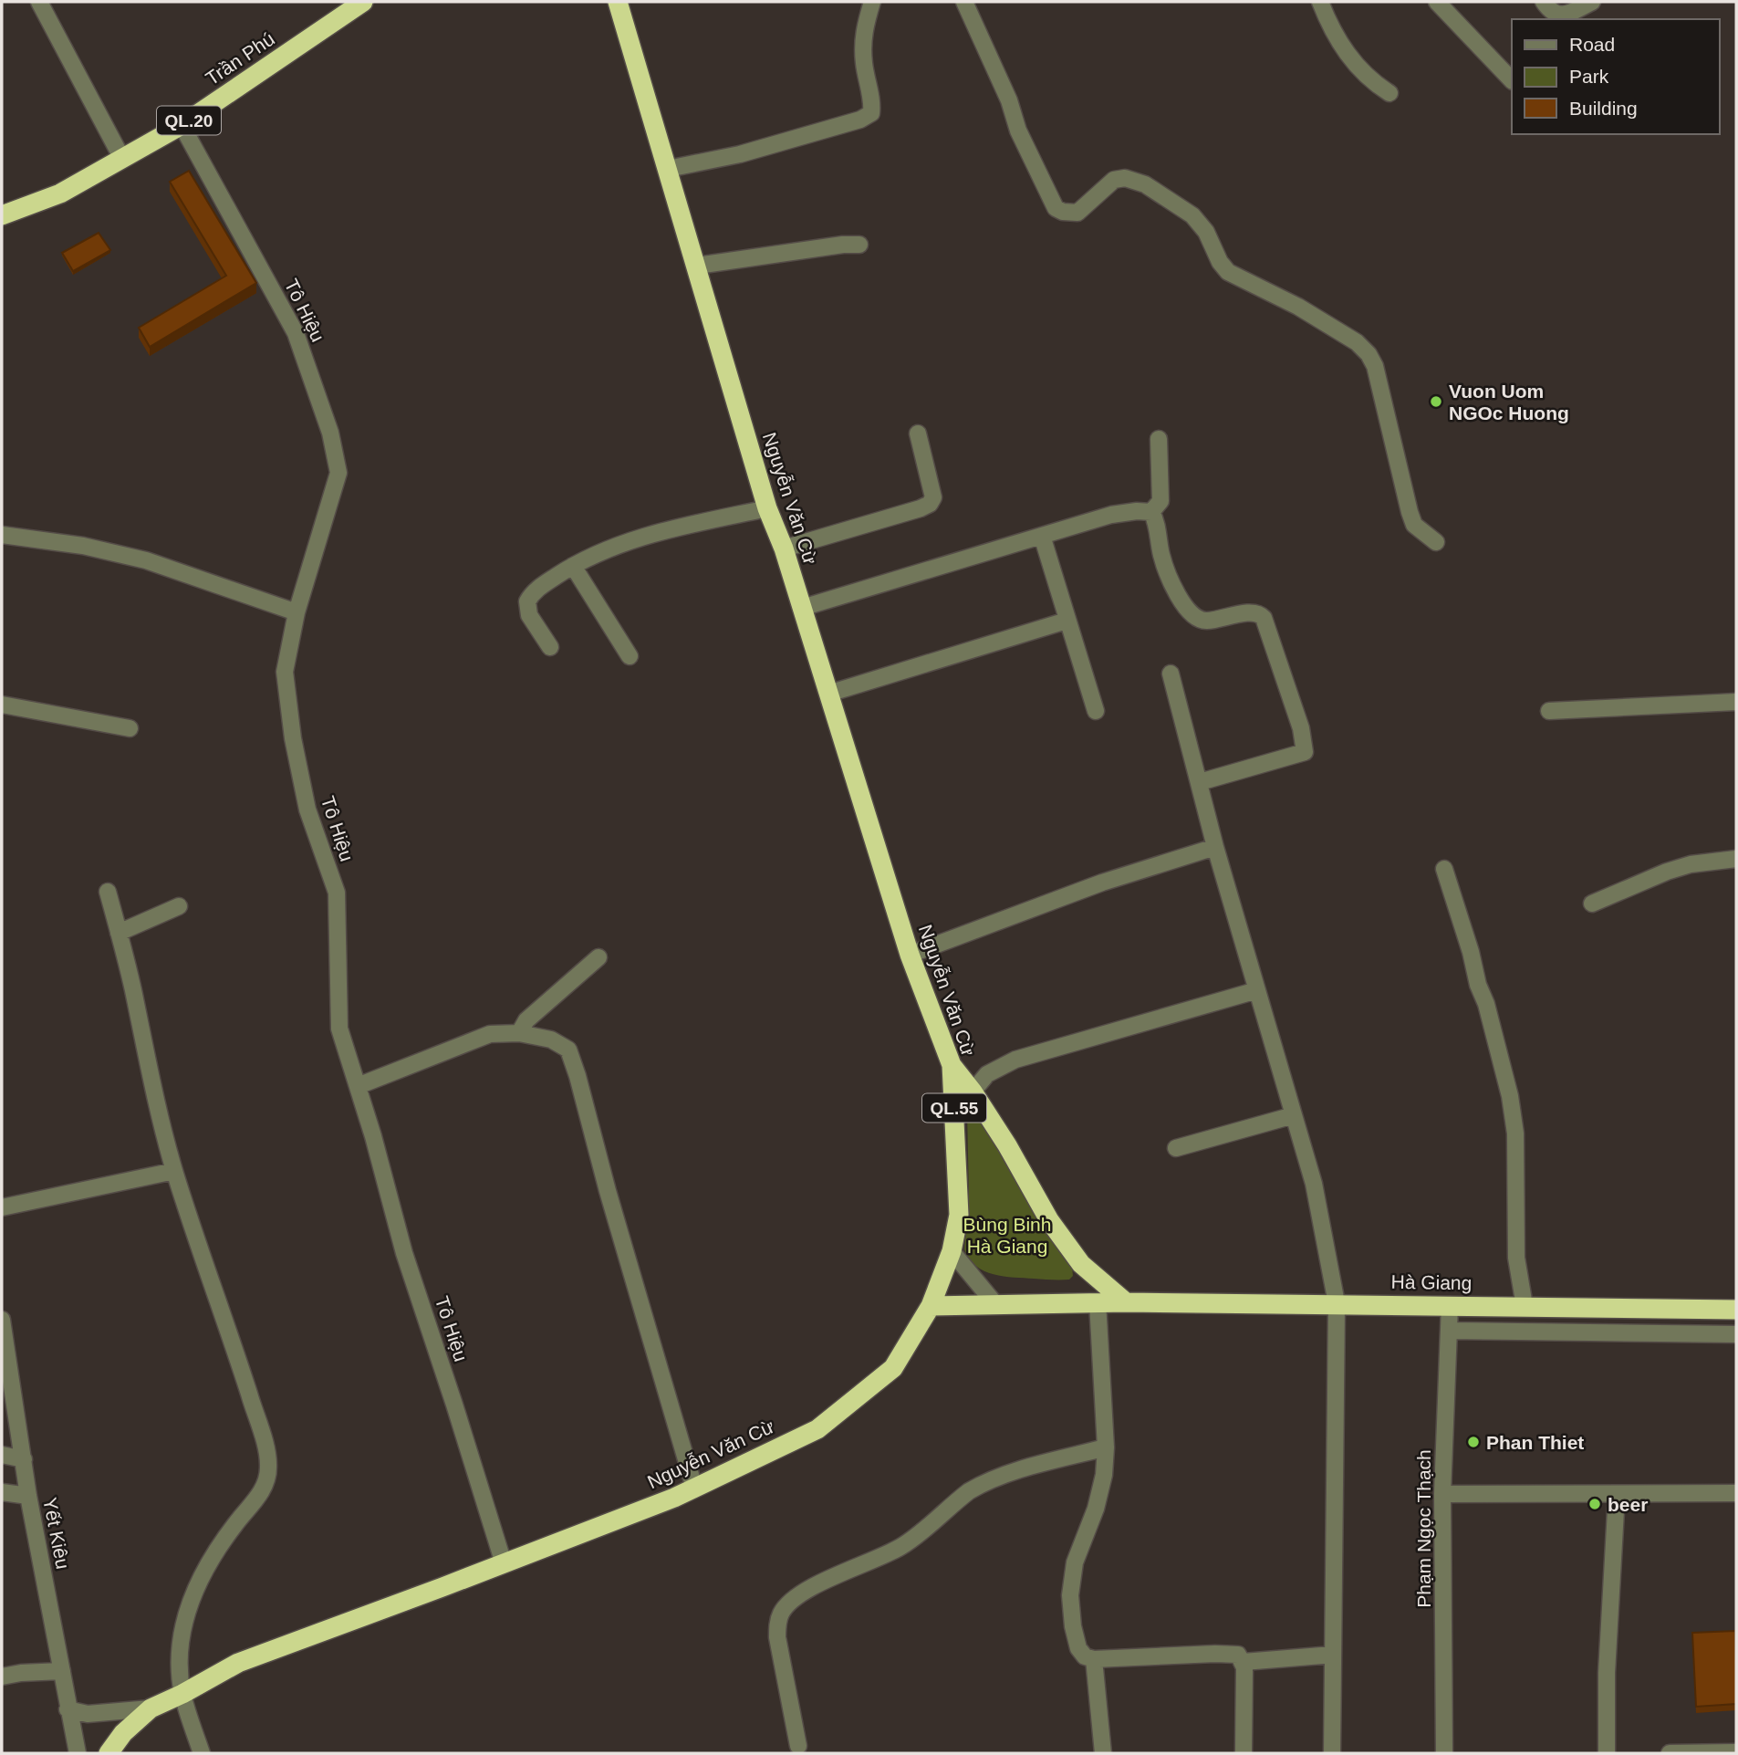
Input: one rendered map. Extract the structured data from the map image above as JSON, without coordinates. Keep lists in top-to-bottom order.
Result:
{
  "streets": {
    "highway": [
      "Trần Phú",
      "QL.20",
      "Nguyễn Văn Cừ",
      "QL.55",
      "Hà Giang"
    ],
    "street": ["Tô Hiệu", "Phạm Ngọc Thạch", "Yết Kiêu"]
  },
  "crossings": [
    ["Trần Phú", "Tô Hiệu"],
    ["Tô Hiệu", "Nguyễn Văn Cừ"],
    ["Nguyễn Văn Cừ", "Hà Giang"],
    ["Hà Giang", "Phạm Ngọc Thạch"]
  ],
  "parks": ["Bùng Binh Hà Giang"],
  "places": ["Vuon Uom NGOc Huong", "Phan Thiet", "beer"],
  "legend": ["Road", "Park", "Building"]
}
